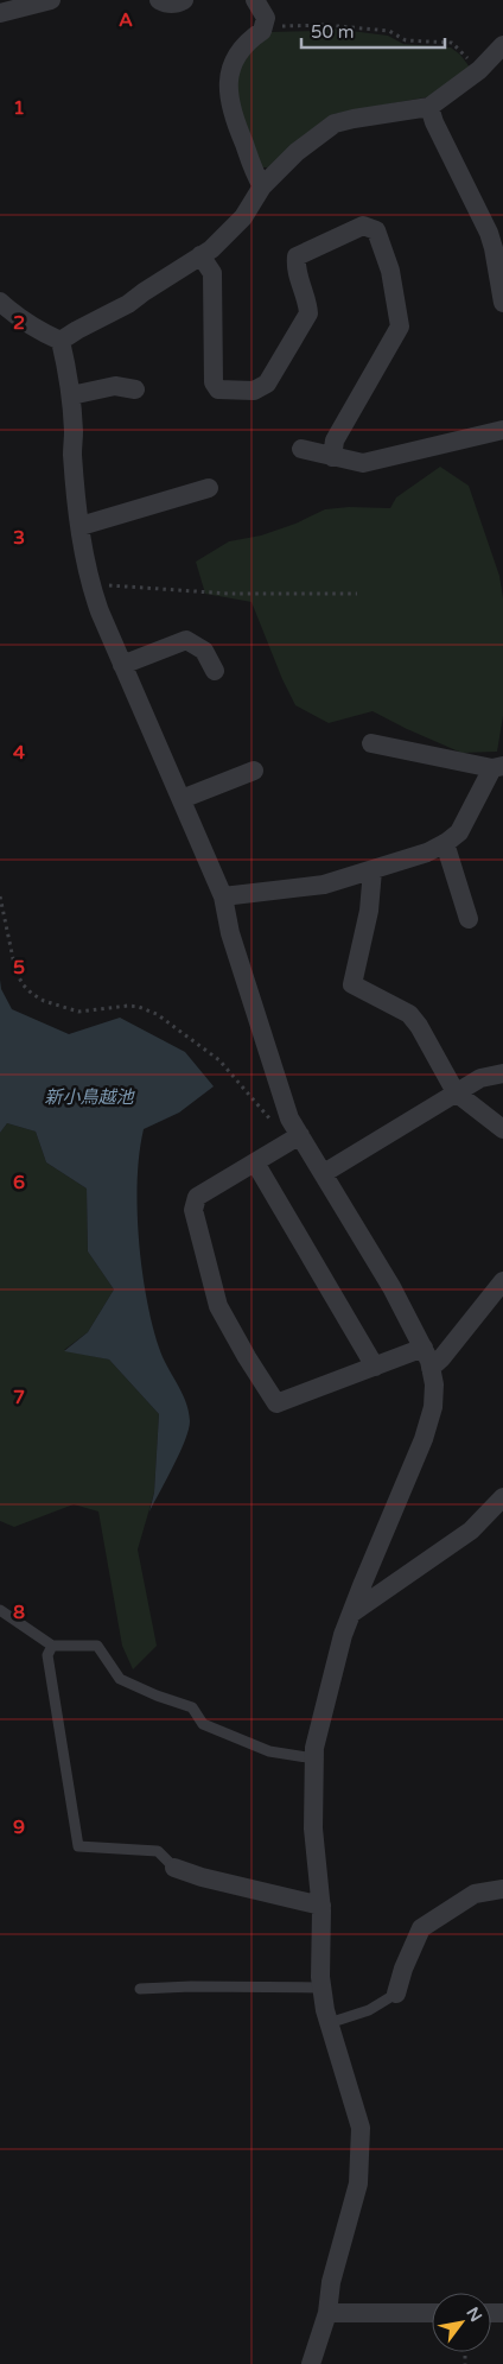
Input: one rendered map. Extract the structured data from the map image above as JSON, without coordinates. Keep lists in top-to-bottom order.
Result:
{
  "water": ["新小鳥越池"],
  "scale_bar": "50 m",
  "north": "top right",
  "grid": {
    "columns": ["A"],
    "rows": [
      "1",
      "2",
      "3",
      "4",
      "5",
      "6",
      "7",
      "8",
      "9"
    ]
  }
}
